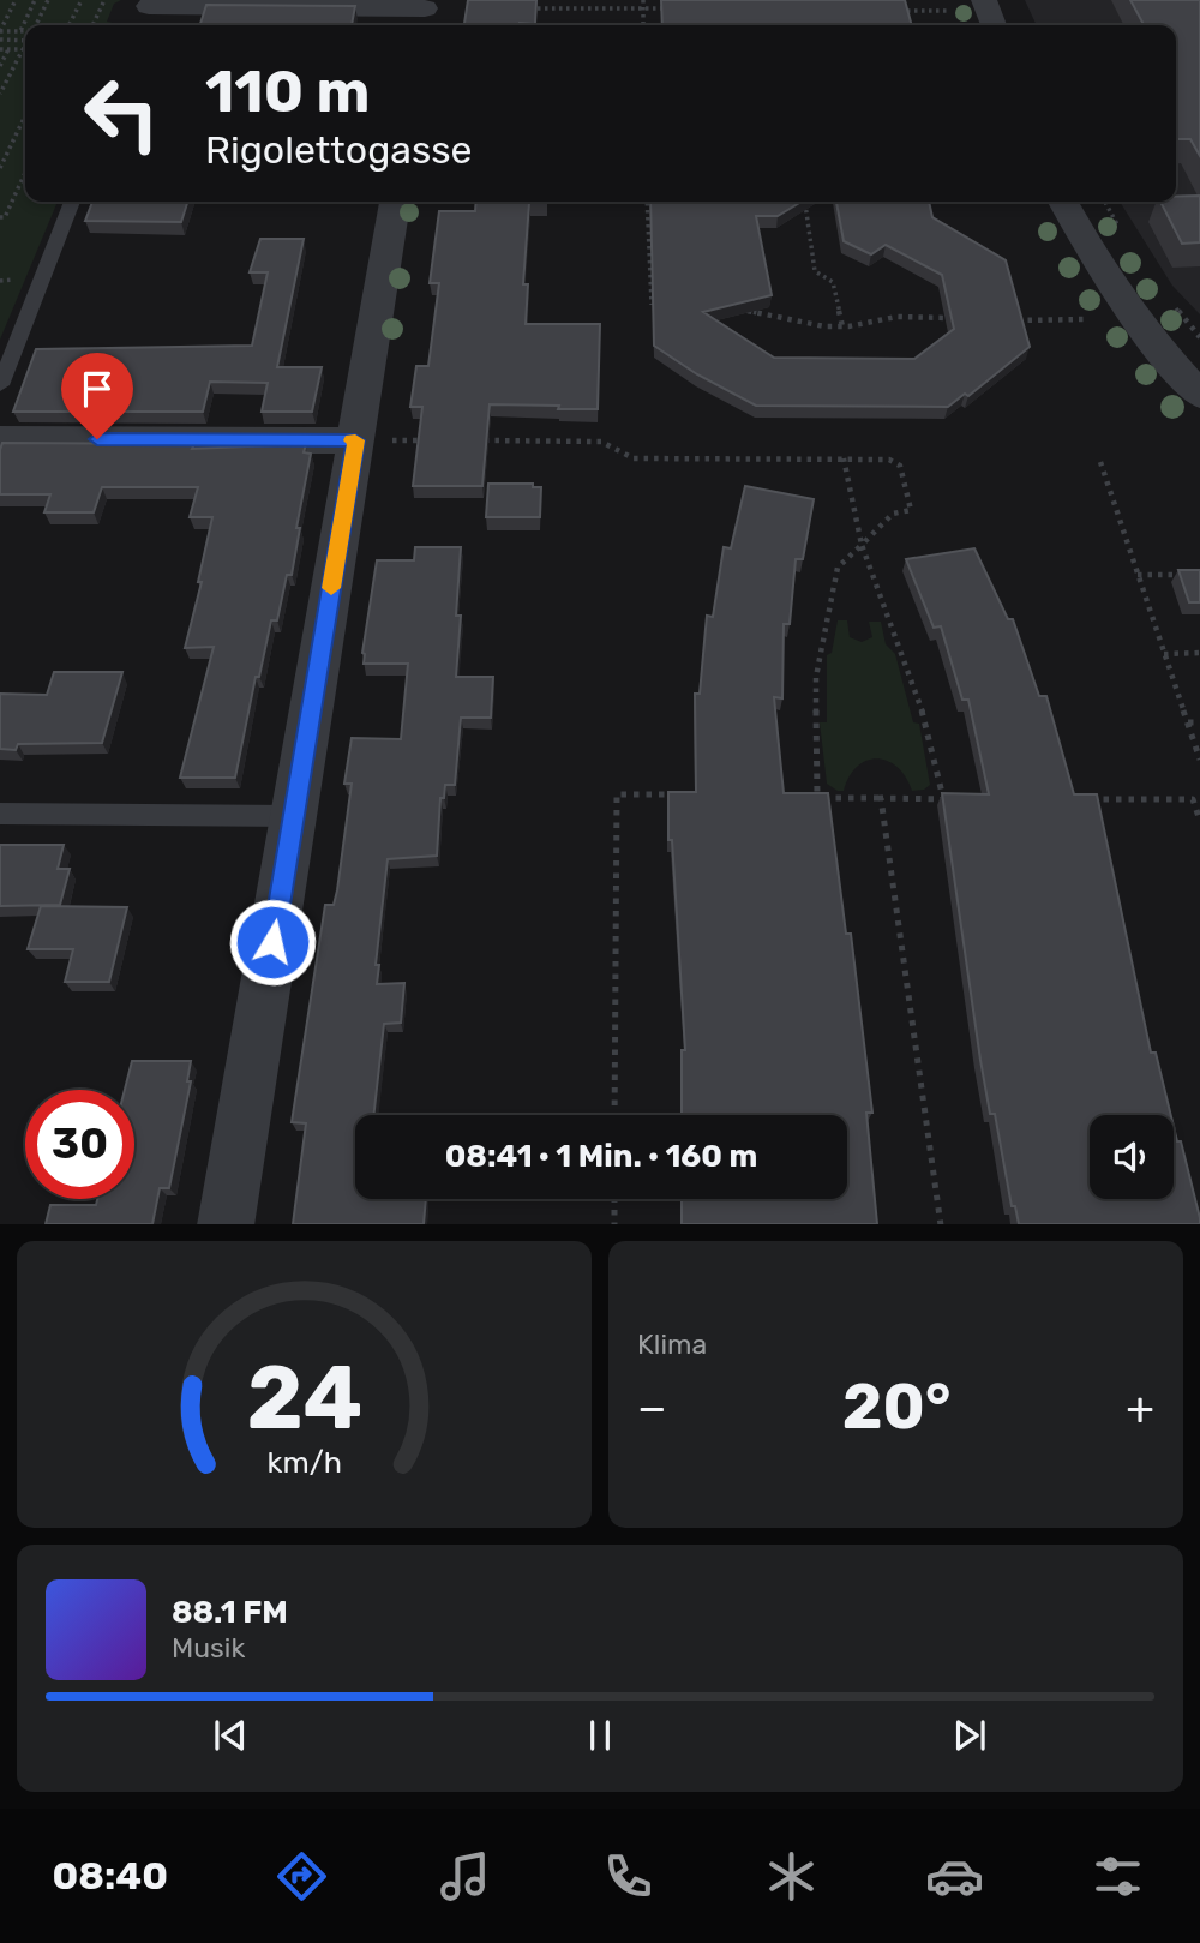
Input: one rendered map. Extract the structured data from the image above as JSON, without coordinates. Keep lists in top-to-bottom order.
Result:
{
  "page": {
    "turn": ["110 m", "Rigolettogasse"],
    "limit": "30",
    "trip": "08:41 · 1 Min. · 160 m",
    "tile": "Klima",
    "heat": ["−", "20°", "+"],
    "song": ["88.1 FM", "Musik"],
    "tabs": "08:40",
    "gauge": ["24", "km/h"]
  }
}
